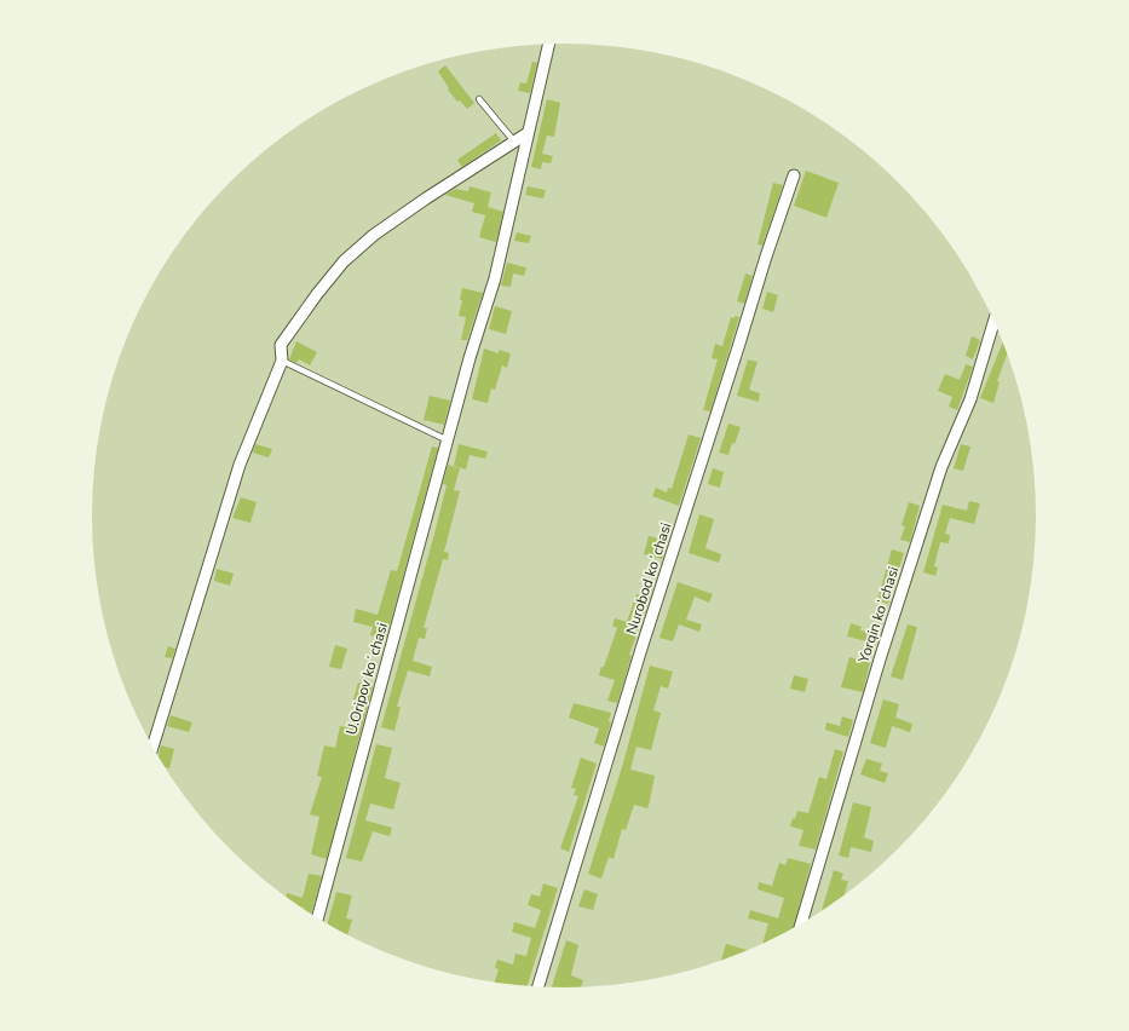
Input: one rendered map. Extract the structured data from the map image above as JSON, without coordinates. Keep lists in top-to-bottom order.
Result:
{
  "streets": {
    "street": ["Nurobod koʻchasi", "Yorqin koʻchasi", "U.Oripov koʻchasi"]
  }
}
